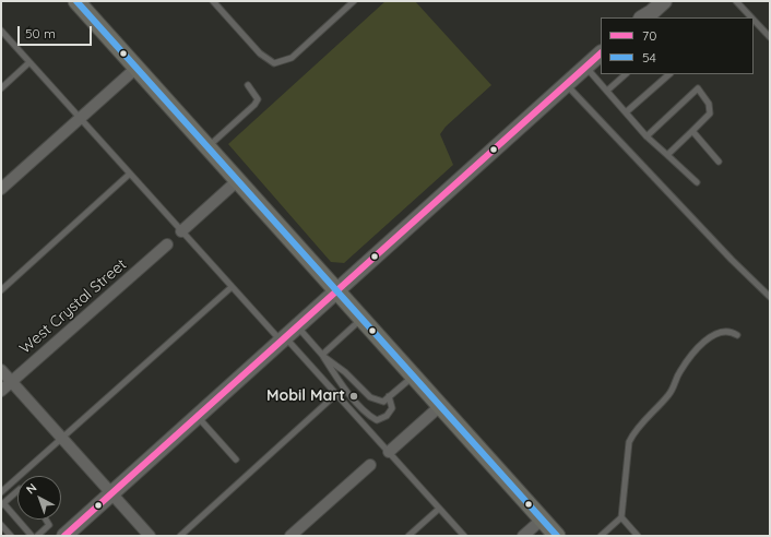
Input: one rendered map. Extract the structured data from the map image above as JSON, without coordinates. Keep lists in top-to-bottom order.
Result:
{
  "streets": {
    "street": ["West Crystal Street"]
  },
  "places": ["Mobil Mart"],
  "lines": ["transit line 54", "transit line 70"],
  "legend": ["70", "54"],
  "scale_bar": "50 m",
  "north": "top left"
}
